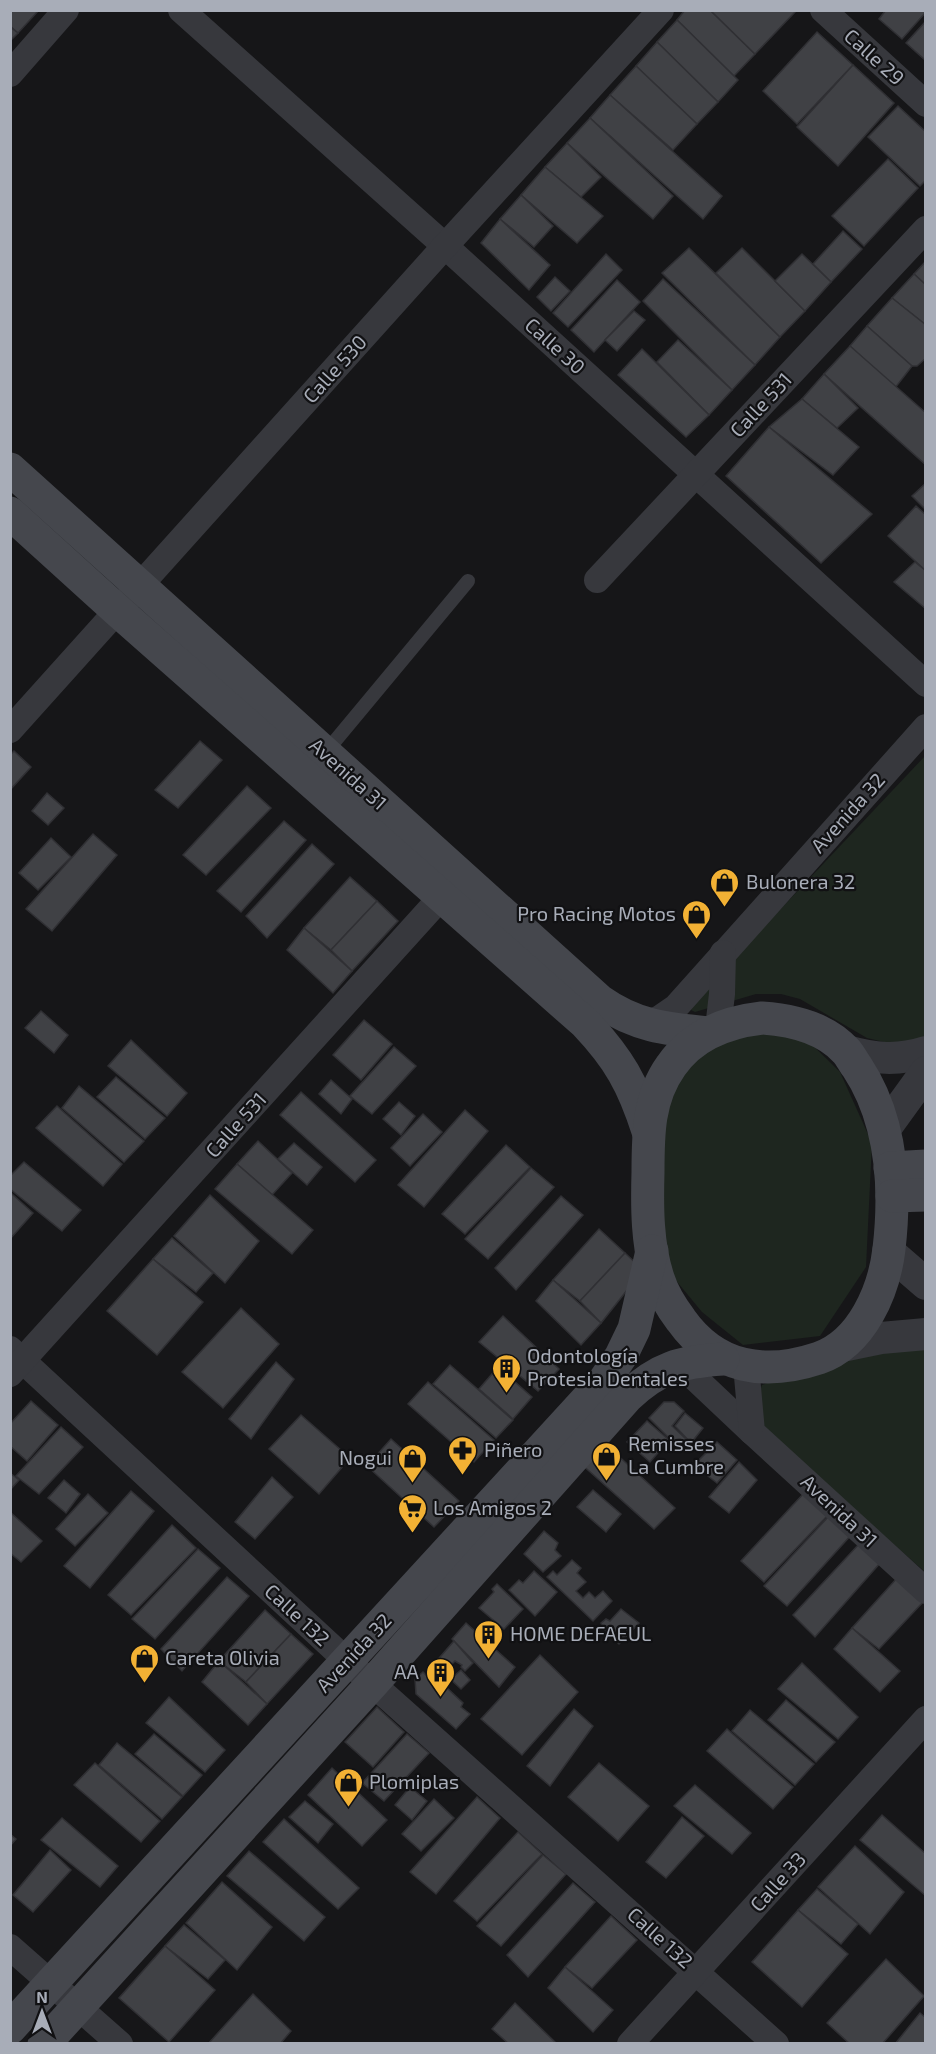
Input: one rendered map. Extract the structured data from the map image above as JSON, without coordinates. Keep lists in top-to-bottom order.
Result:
{
  "streets": {
    "main road": ["Avenida 31", "Avenida 32"],
    "street": [
      "Calle 29",
      "Calle 30",
      "Calle 530",
      "Calle 531",
      "Calle 132",
      "Calle 33"
    ]
  },
  "crossings": [
    ["Calle 30", "Calle 530"],
    ["Calle 30", "Calle 531"],
    ["Calle 530", "Avenida 31"],
    ["Calle 531", "Avenida 31"],
    ["Calle 531", "Calle 132"],
    ["Avenida 31", "Avenida 32"],
    ["Avenida 32", "Calle 132"],
    ["Calle 132", "Calle 33"]
  ],
  "places": {
    "shop": [
      "Bulonera 32",
      "Pro Racing Motos",
      "Remisses La Cumbre",
      "Nogui",
      "Careta Olivia",
      "Plomiplas"
    ],
    "building": ["Odontología Protesia Dentales", "HOME DEFAEUL", "AA"],
    "pharmacy": ["Piñero"],
    "supermarket": ["Los Amigos 2"]
  },
  "north": "top"
}
